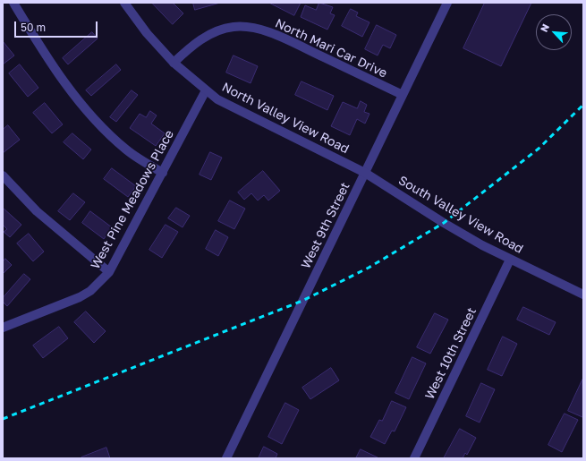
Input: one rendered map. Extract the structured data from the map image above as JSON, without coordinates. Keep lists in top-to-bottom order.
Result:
{
  "streets": {
    "street": [
      "North Mari Car Drive",
      "North Valley View Road",
      "West Pine Meadows Place",
      "South Valley View Road",
      "West 9th Street",
      "West 10th Street"
    ]
  },
  "crossings": [
    ["North Mari Car Drive", "North Valley View Road"],
    ["North Mari Car Drive", "West 9th Street"],
    ["North Valley View Road", "West Pine Meadows Place"],
    ["North Valley View Road", "South Valley View Road"],
    ["North Valley View Road", "West 9th Street"],
    ["South Valley View Road", "West 9th Street"],
    ["South Valley View Road", "West 10th Street"]
  ],
  "scale_bar": "50 m",
  "north": "top left"
}
